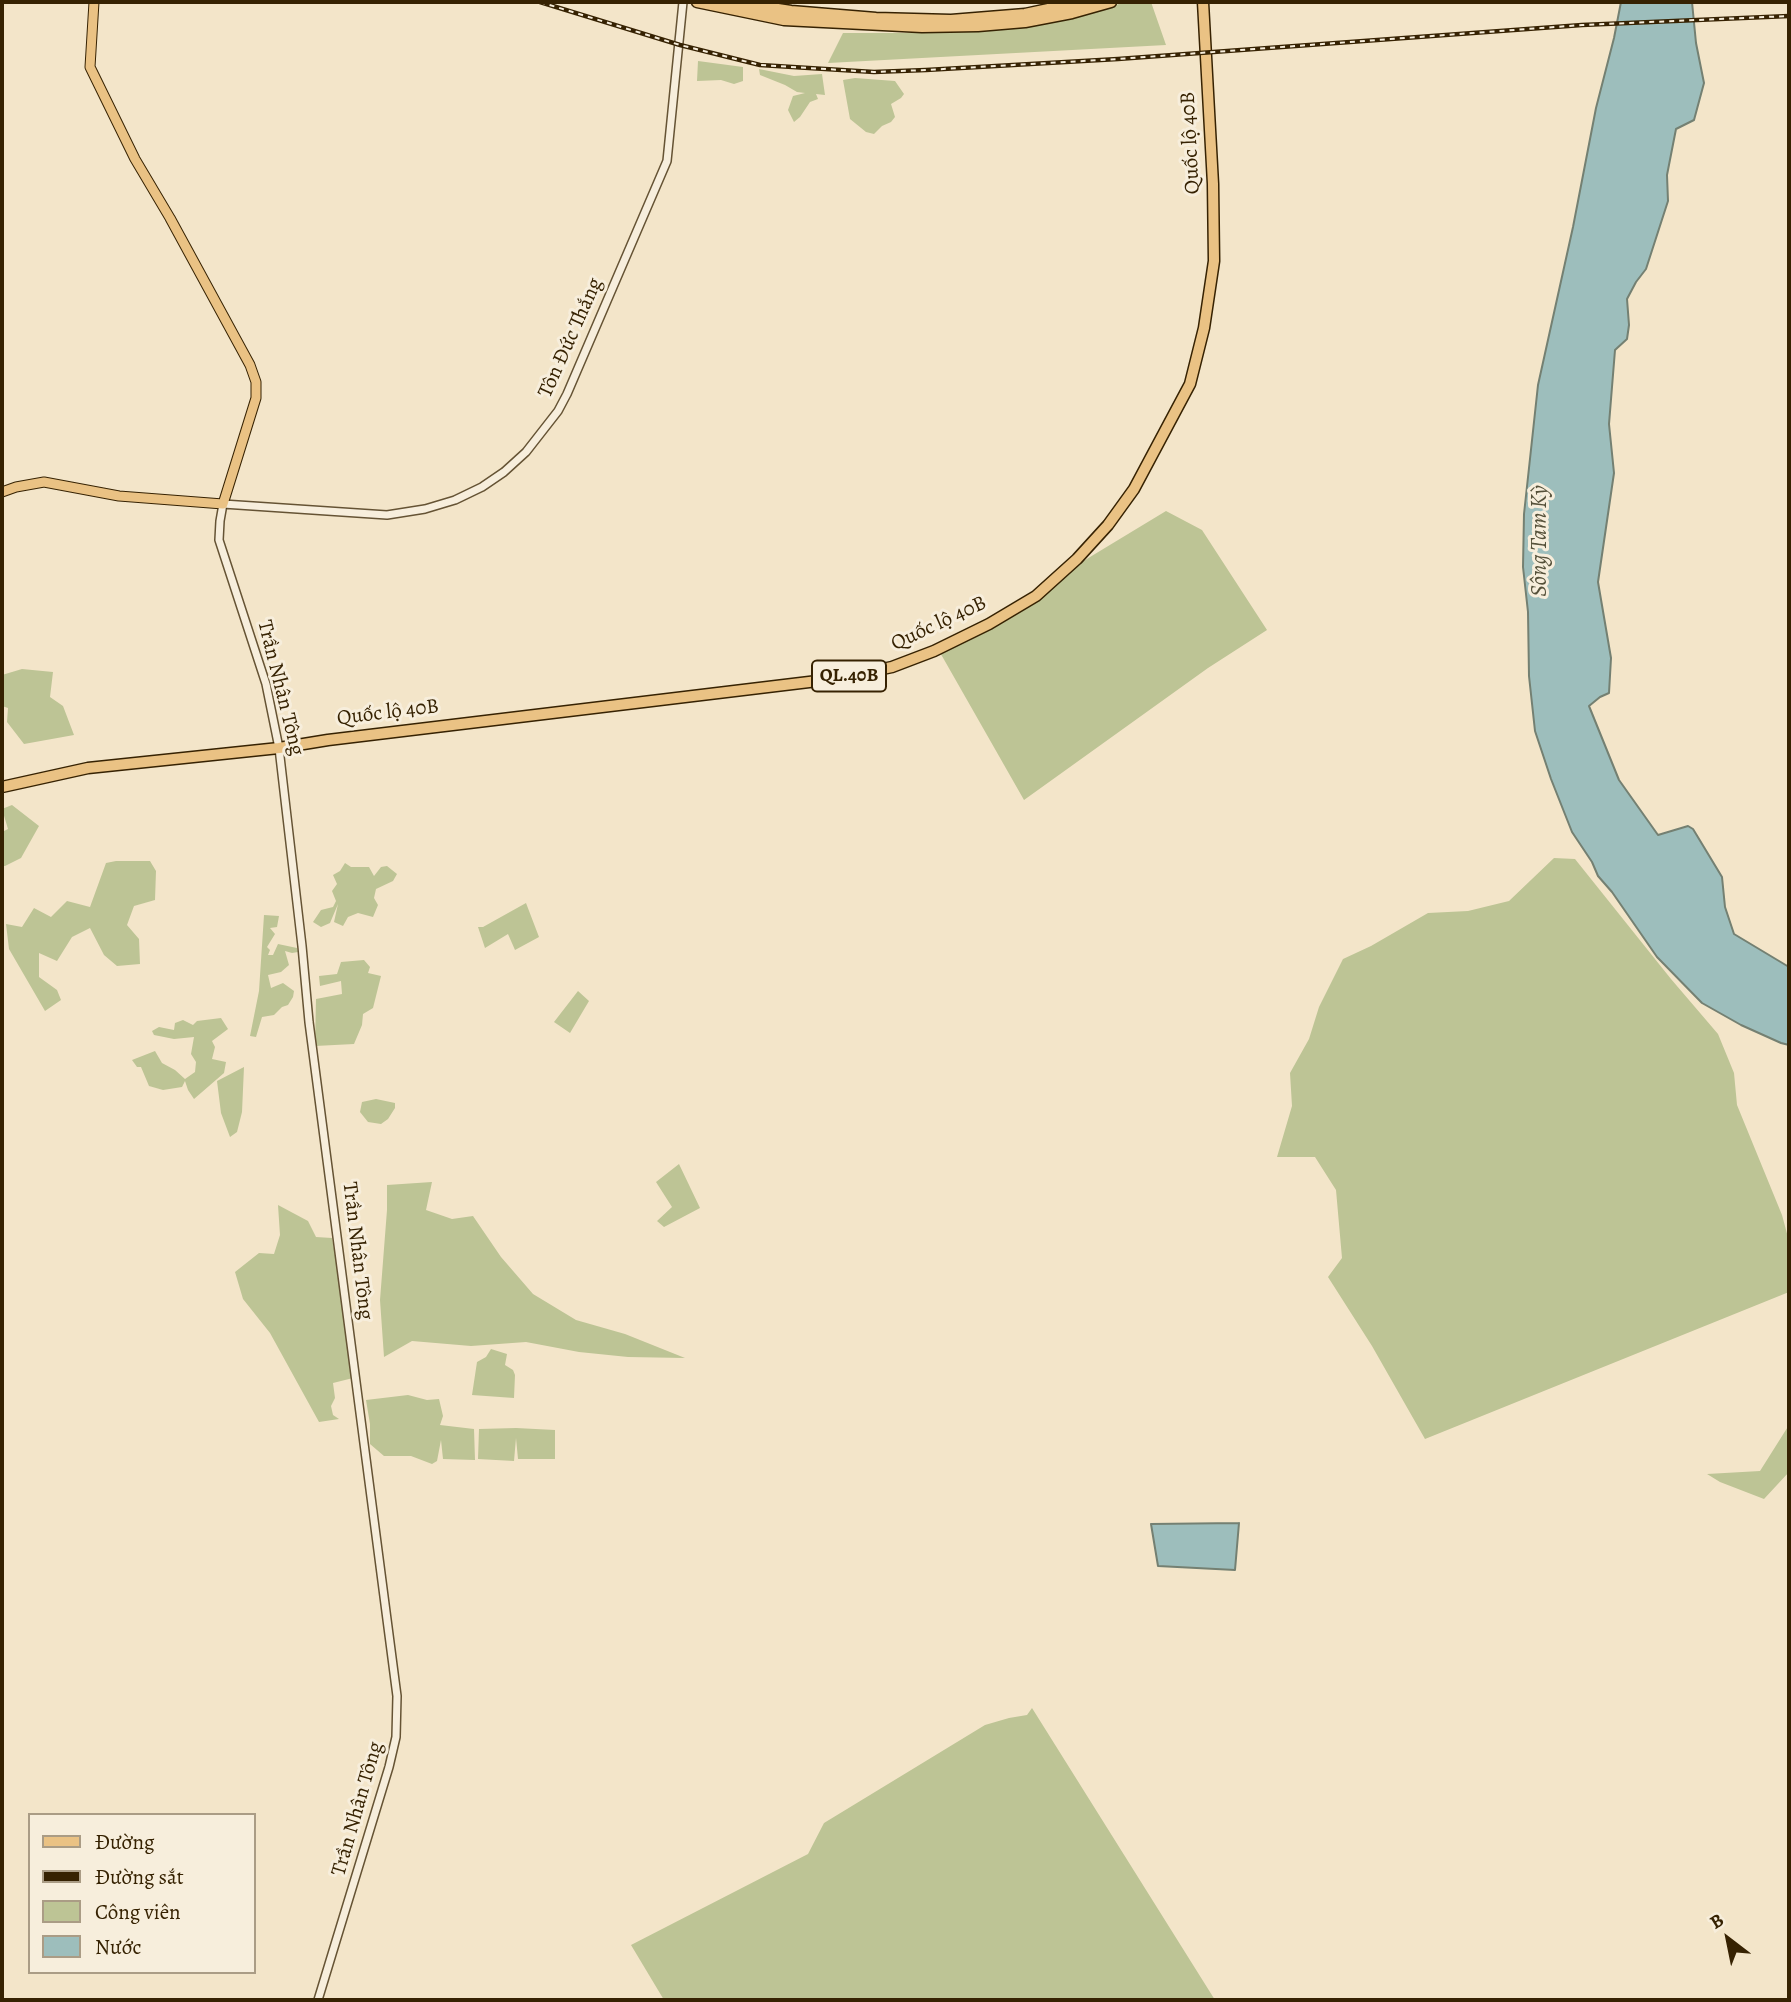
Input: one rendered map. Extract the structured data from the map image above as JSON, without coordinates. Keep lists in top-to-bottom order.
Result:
{
  "streets": {
    "highway": ["Quốc lộ 40B", "QL.40B"],
    "street": ["Tôn Đức Thắng", "Trần Nhân Tông"]
  },
  "crossings": [
    ["Quốc lộ 40B", "Trần Nhân Tông"],
    ["Tôn Đức Thắng", "Trần Nhân Tông"]
  ],
  "water": ["Sông Tam Kỳ"],
  "legend": [
    "Đường",
    "Đường sắt",
    "Công viên",
    "Nước"
  ],
  "north": "top left"
}
